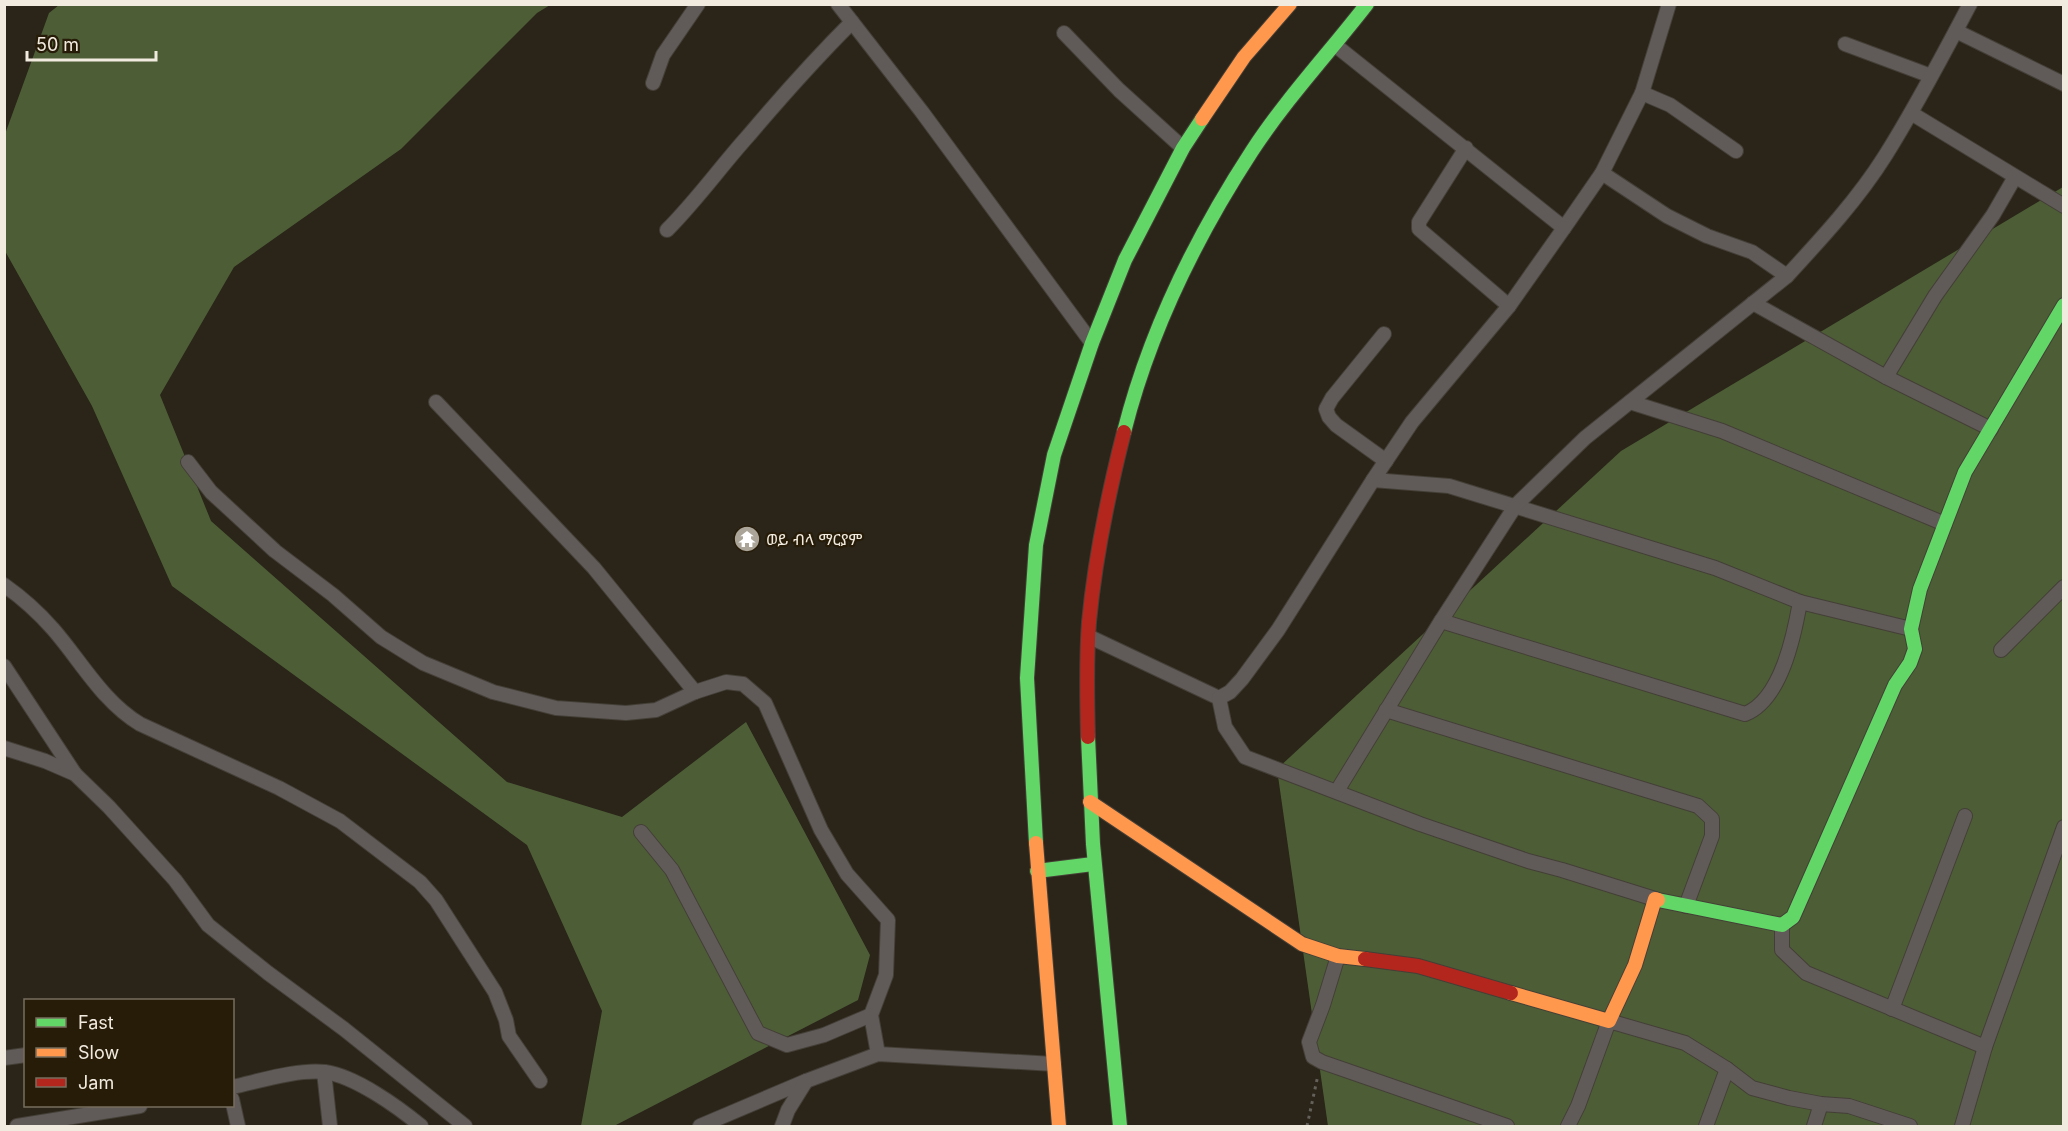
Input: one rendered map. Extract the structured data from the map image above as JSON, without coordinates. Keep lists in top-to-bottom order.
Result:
{
  "places": {
    "temple": ["ወይ ብላ ማርያም"]
  },
  "legend": ["Fast", "Slow", "Jam"],
  "scale_bar": "50 m"
}
